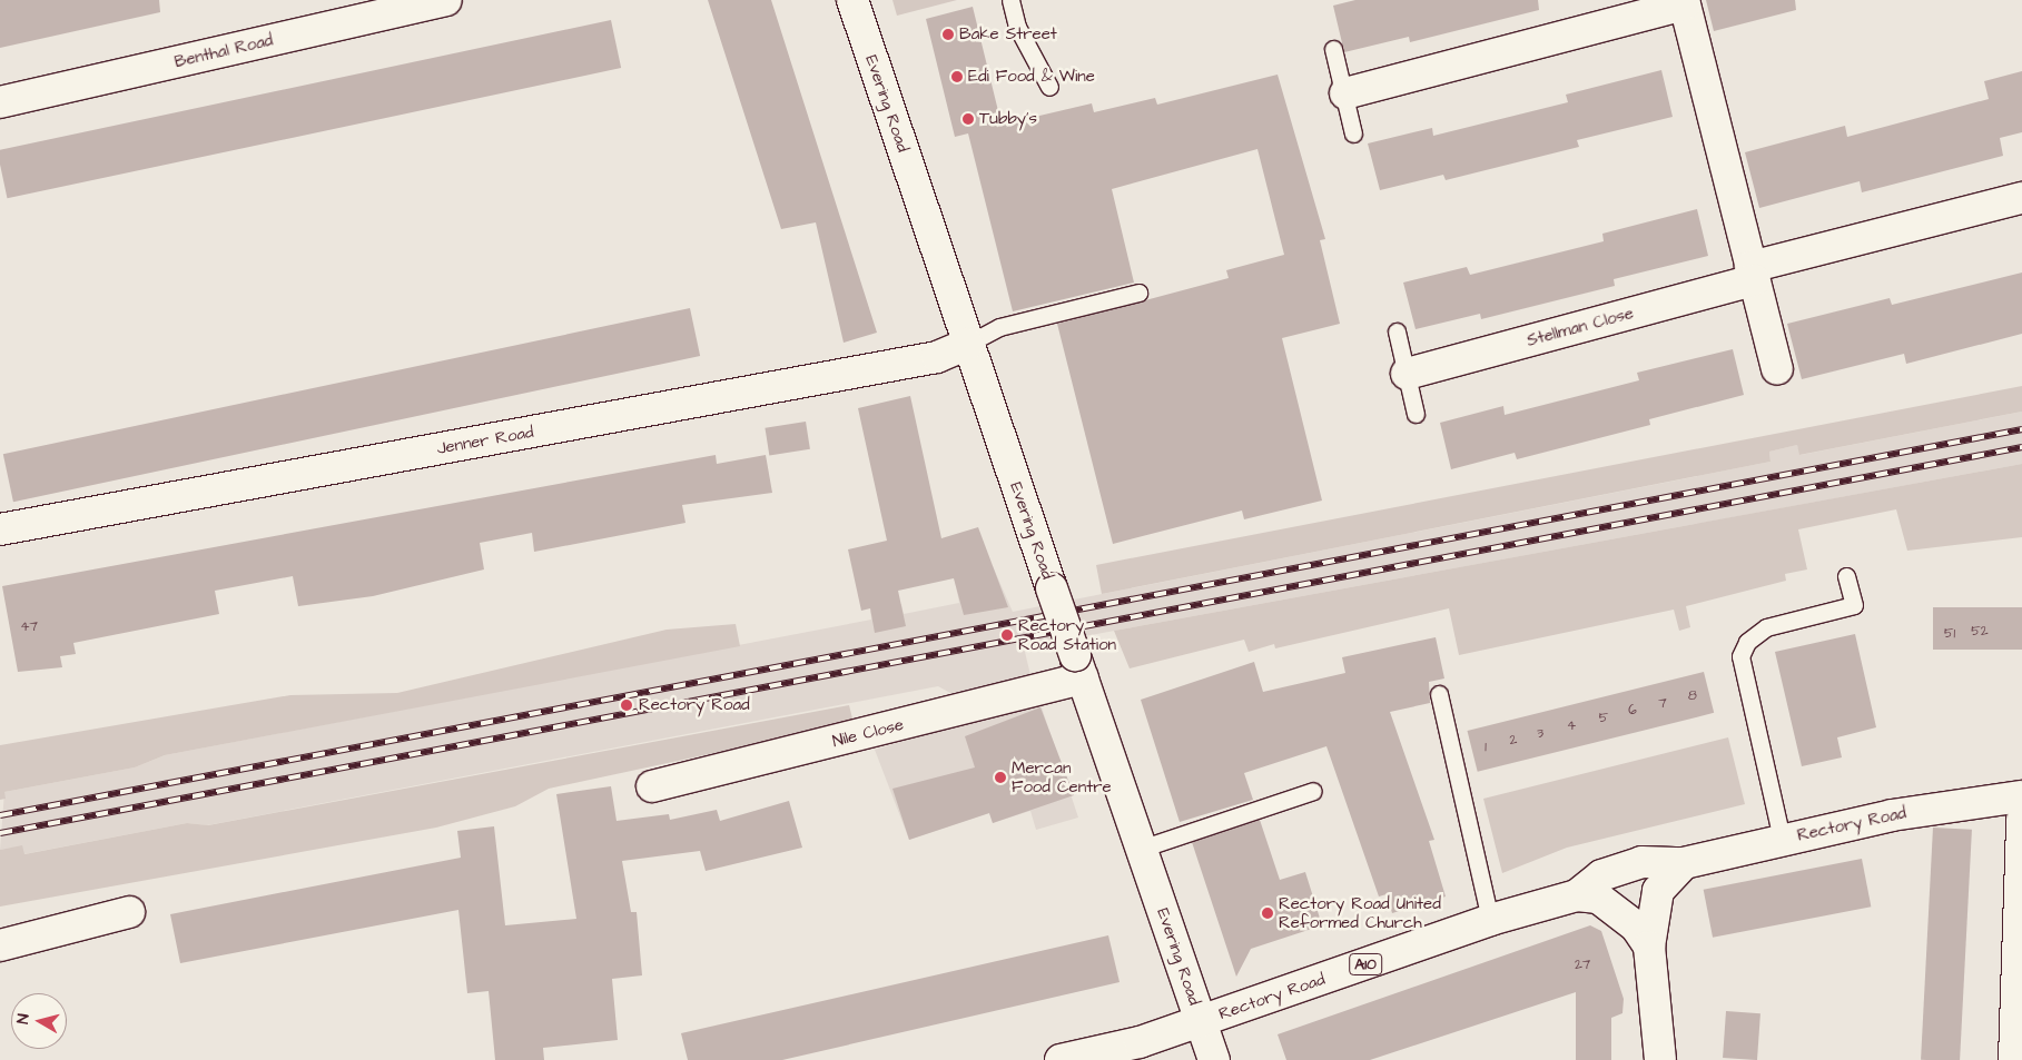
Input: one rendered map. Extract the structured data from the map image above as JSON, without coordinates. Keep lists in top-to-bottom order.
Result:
{
  "streets": {
    "main road": [
      "Benthal Road",
      "Evering Road",
      "Stellman Close",
      "Jenner Road",
      "Nile Close",
      "Rectory Road",
      "A10"
    ]
  },
  "crossings": [
    ["Evering Road", "Jenner Road"],
    ["Evering Road", "Nile Close"],
    ["Evering Road", "Rectory Road"]
  ],
  "places": [
    "Bake Street",
    "Edi Food & Wine",
    "Tubby's",
    "Rectory Road Station",
    "Rectory Road",
    "Mercan Food Centre",
    "Rectory Road United Reformed Church"
  ],
  "house_numbers": [
    "47",
    "52",
    "51",
    "8",
    "7",
    "6",
    "5",
    "4",
    "3",
    "2",
    "1",
    "27"
  ],
  "north": "left"
}
